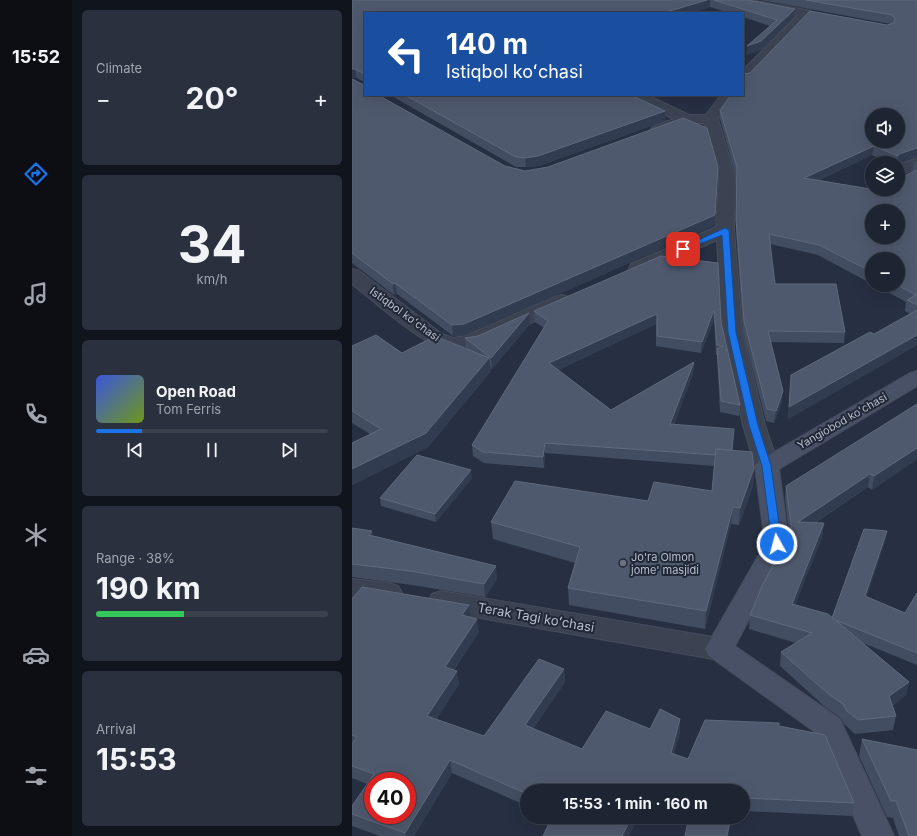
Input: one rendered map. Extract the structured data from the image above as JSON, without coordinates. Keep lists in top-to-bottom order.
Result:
{
  "streets": {
    "street": ["Istiqbol koʻchasi", "Yangiobod koʻchasi", "Terak Tagi koʻchasi"]
  },
  "places": ["Jo'ra Olmon jome' masjidi"],
  "page": {
    "tabs": "15:52",
    "tile": [
      "Climate",
      ["34", "km/h"],
      ["Range · 38%", "190 km"],
      ["Arrival", "15:53"]
    ],
    "turn": ["140 m", "Istiqbol koʻchasi"],
    "heat": ["−", "20°", "+"],
    "map_buttons": ["+", "−"],
    "song": ["Open Road", "Tom Ferris"],
    "limit": "40",
    "trip": "15:53 · 1 min · 160 m"
  }
}
